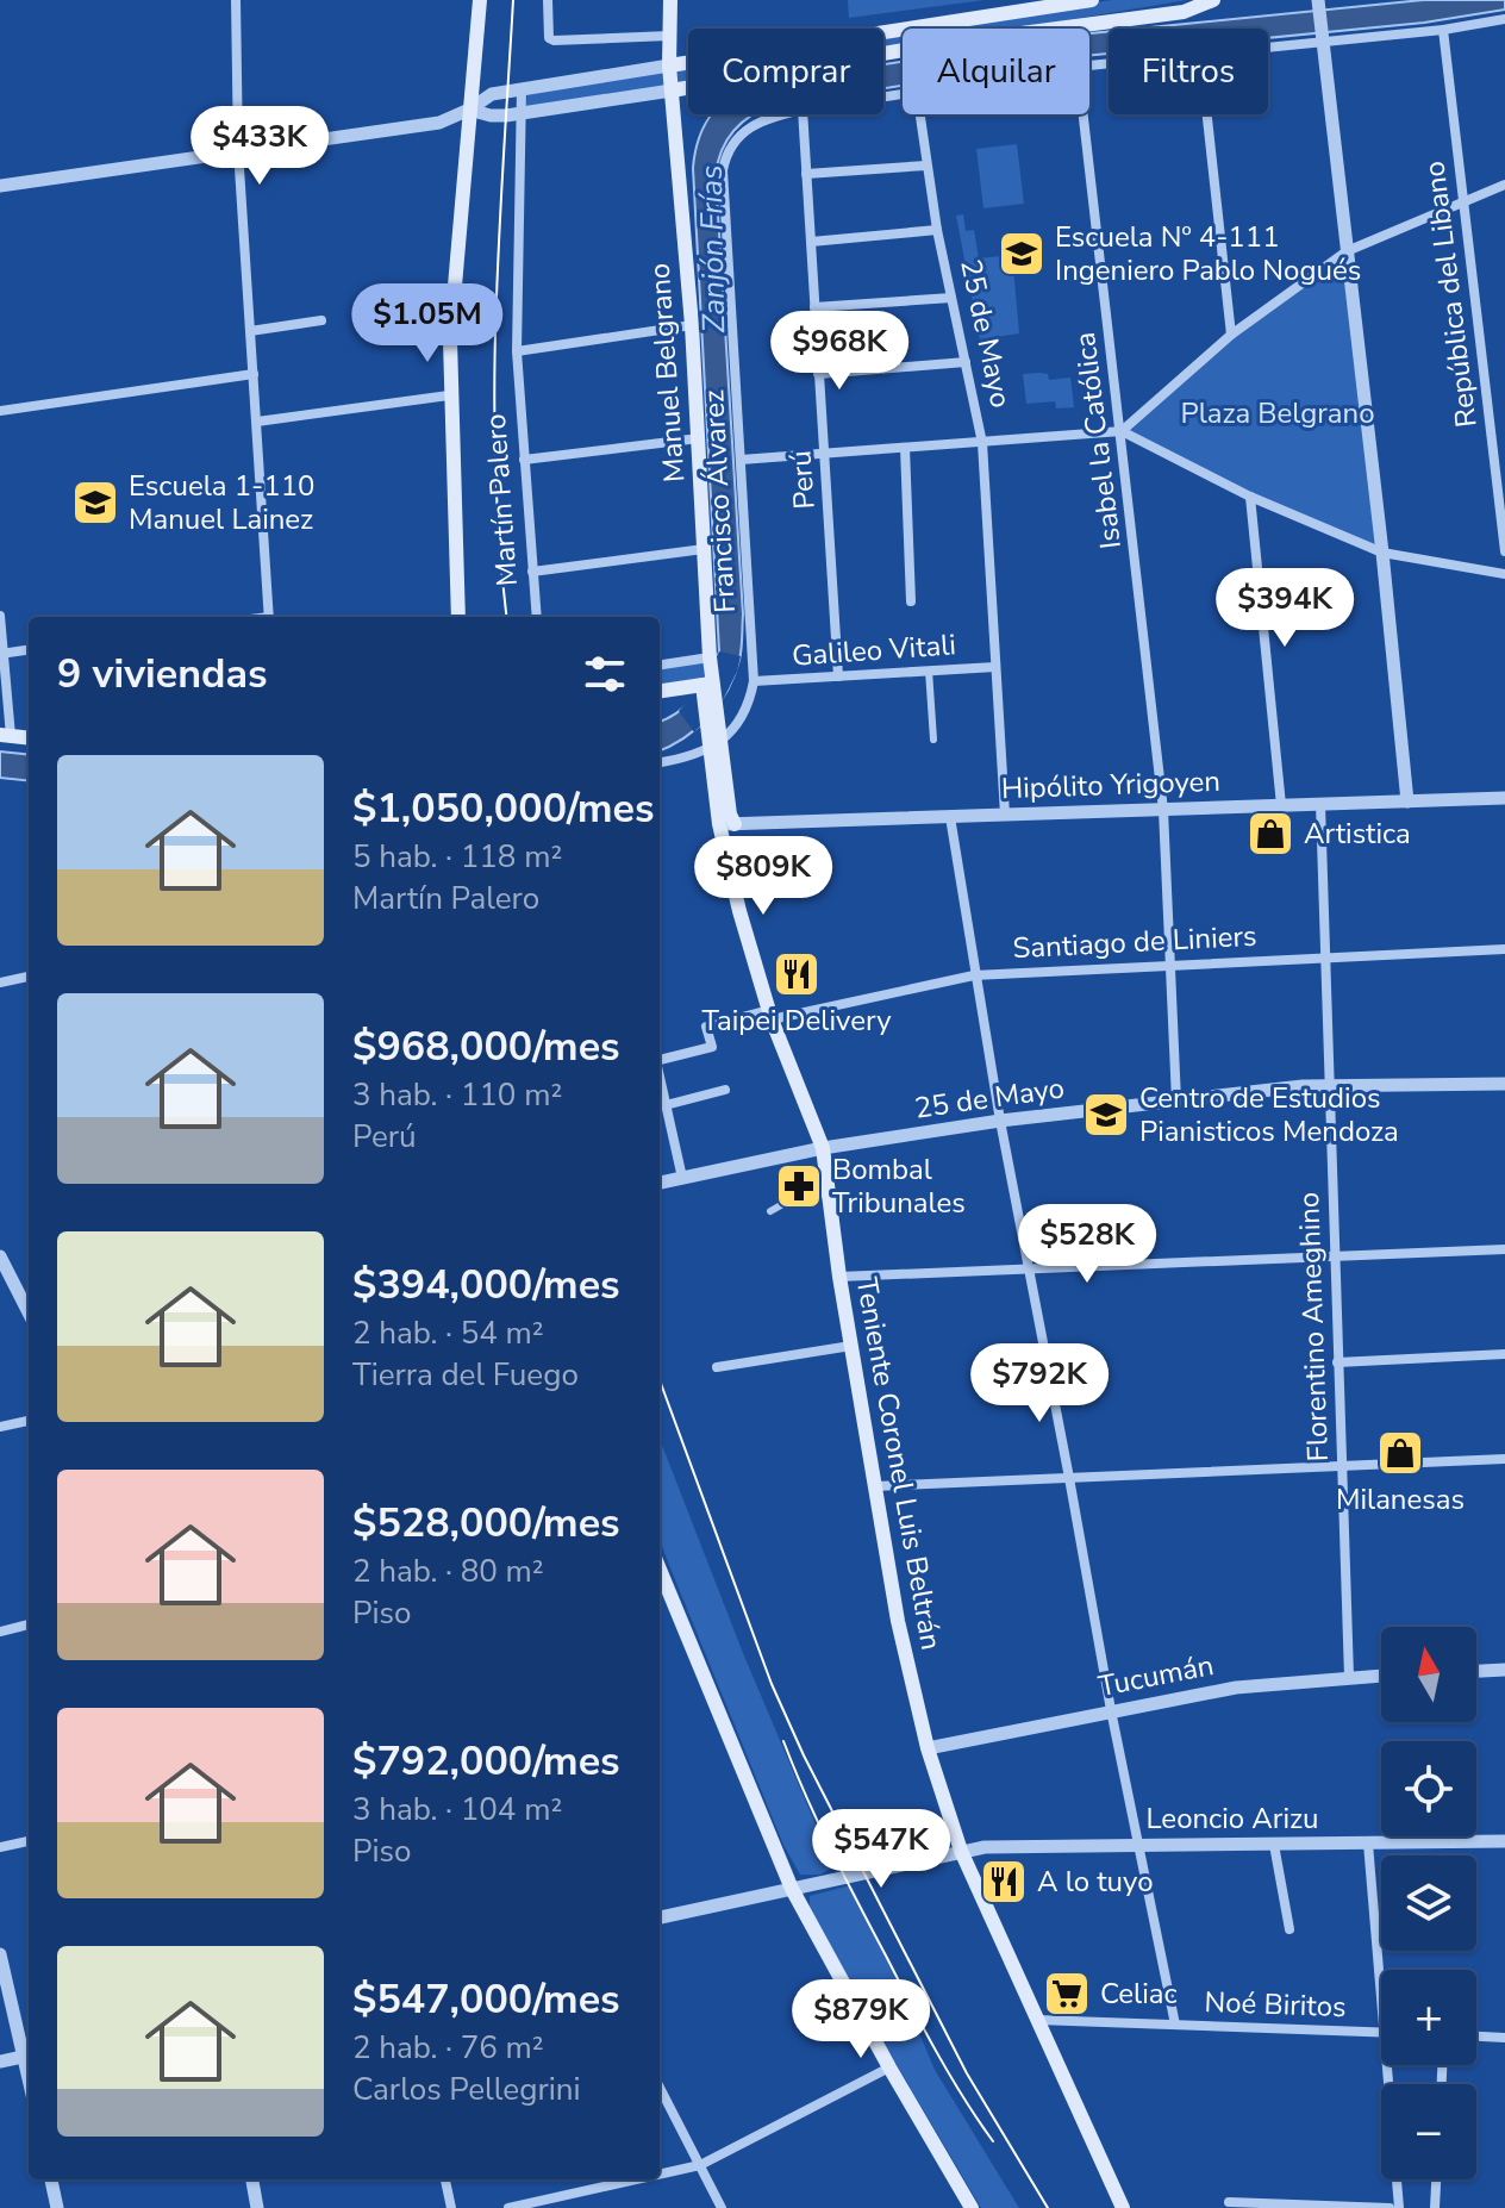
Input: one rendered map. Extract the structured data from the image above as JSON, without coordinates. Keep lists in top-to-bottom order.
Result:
{
  "streets": {
    "main road": ["Manuel Belgrano", "Martín Palero", "Teniente Coronel Luis Beltrán"],
    "street": [
      "República del Libano",
      "25 de Mayo",
      "Isabel la Católica",
      "Perú",
      "Francisco Álvarez",
      "Galileo Vitali",
      "Hipólito Yrigoyen",
      "Santiago de Liniers",
      "Florentino Ameghino",
      "Tucumán",
      "Leoncio Arizu",
      "Noé Biritos"
    ]
  },
  "crossings": [
    ["25 de Mayo", "Isabel la Católica"],
    ["25 de Mayo", "Galileo Vitali"],
    ["25 de Mayo", "Hipólito Yrigoyen"],
    ["25 de Mayo", "Florentino Ameghino"],
    ["25 de Mayo", "Teniente Coronel Luis Beltrán"],
    ["Manuel Belgrano", "Teniente Coronel Luis Beltrán"],
    ["Isabel la Católica", "Hipólito Yrigoyen"],
    ["Isabel la Católica", "Santiago de Liniers"],
    ["Perú", "Galileo Vitali"],
    ["Francisco Álvarez", "Galileo Vitali"],
    ["Hipólito Yrigoyen", "Florentino Ameghino"],
    ["Hipólito Yrigoyen", "Teniente Coronel Luis Beltrán"],
    ["Santiago de Liniers", "Florentino Ameghino"],
    ["Santiago de Liniers", "Teniente Coronel Luis Beltrán"],
    ["Florentino Ameghino", "Tucumán"],
    ["Teniente Coronel Luis Beltrán", "Tucumán"],
    ["Teniente Coronel Luis Beltrán", "Leoncio Arizu"],
    ["Teniente Coronel Luis Beltrán", "Noé Biritos"]
  ],
  "water": ["Zanjón Frías"],
  "parks": ["Plaza Belgrano"],
  "places": {
    "school or university": ["Escuela Nº 4-111 Ingeniero Pablo Nogués", "Escuela 1-110 Manuel Lainez", "Centro de Estudios Pianisticos Mendoza"],
    "shop": ["Artistica", "Milanesas"],
    "restaurant": ["Taipei Delivery", "A lo tuyo"],
    "pharmacy": ["Bombal Tribunales"],
    "supermarket": ["Celiac"]
  },
  "north": "top",
  "page": {
    "chip": ["Comprar", "Alquilar", "Filtros"],
    "price": [
      "$433K",
      "$1.05M",
      "$968K",
      "$394K",
      "$809K",
      "$528K",
      "$792K",
      "$547K",
      "$879K"
    ],
    "heading": "9 viviendas",
    "list": [
      {
        "name": "$1,050,000/mes",
        "note": "5 hab. · 118 m² · Martín Palero"
      },
      {
        "name": "$968,000/mes",
        "note": "3 hab. · 110 m² · Perú"
      },
      {
        "name": "$394,000/mes",
        "note": "2 hab. · 54 m² · Tierra del Fuego"
      },
      {
        "name": "$528,000/mes",
        "note": "2 hab. · 80 m² · Piso"
      },
      {
        "name": "$792,000/mes",
        "note": "3 hab. · 104 m² · Piso"
      },
      {
        "name": "$547,000/mes",
        "note": "2 hab. · 76 m² · Carlos Pellegrini"
      }
    ],
    "map_buttons": ["+", "−"]
  }
}
